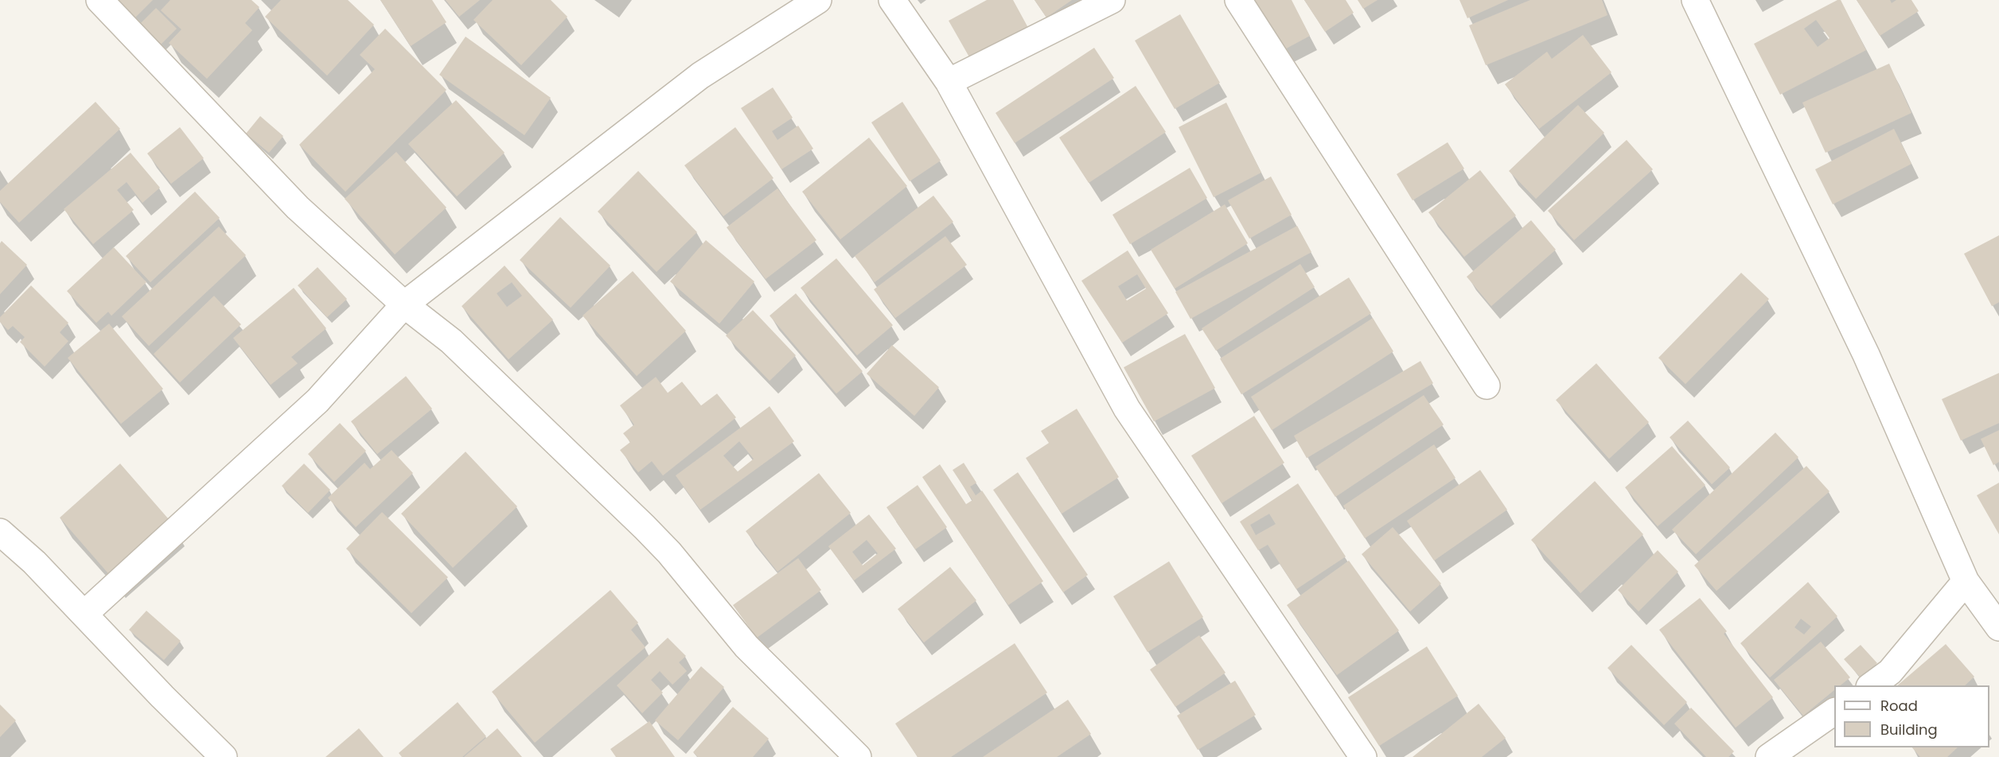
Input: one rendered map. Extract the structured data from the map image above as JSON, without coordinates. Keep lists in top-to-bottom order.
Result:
{
  "legend": ["Road", "Building"]
}
